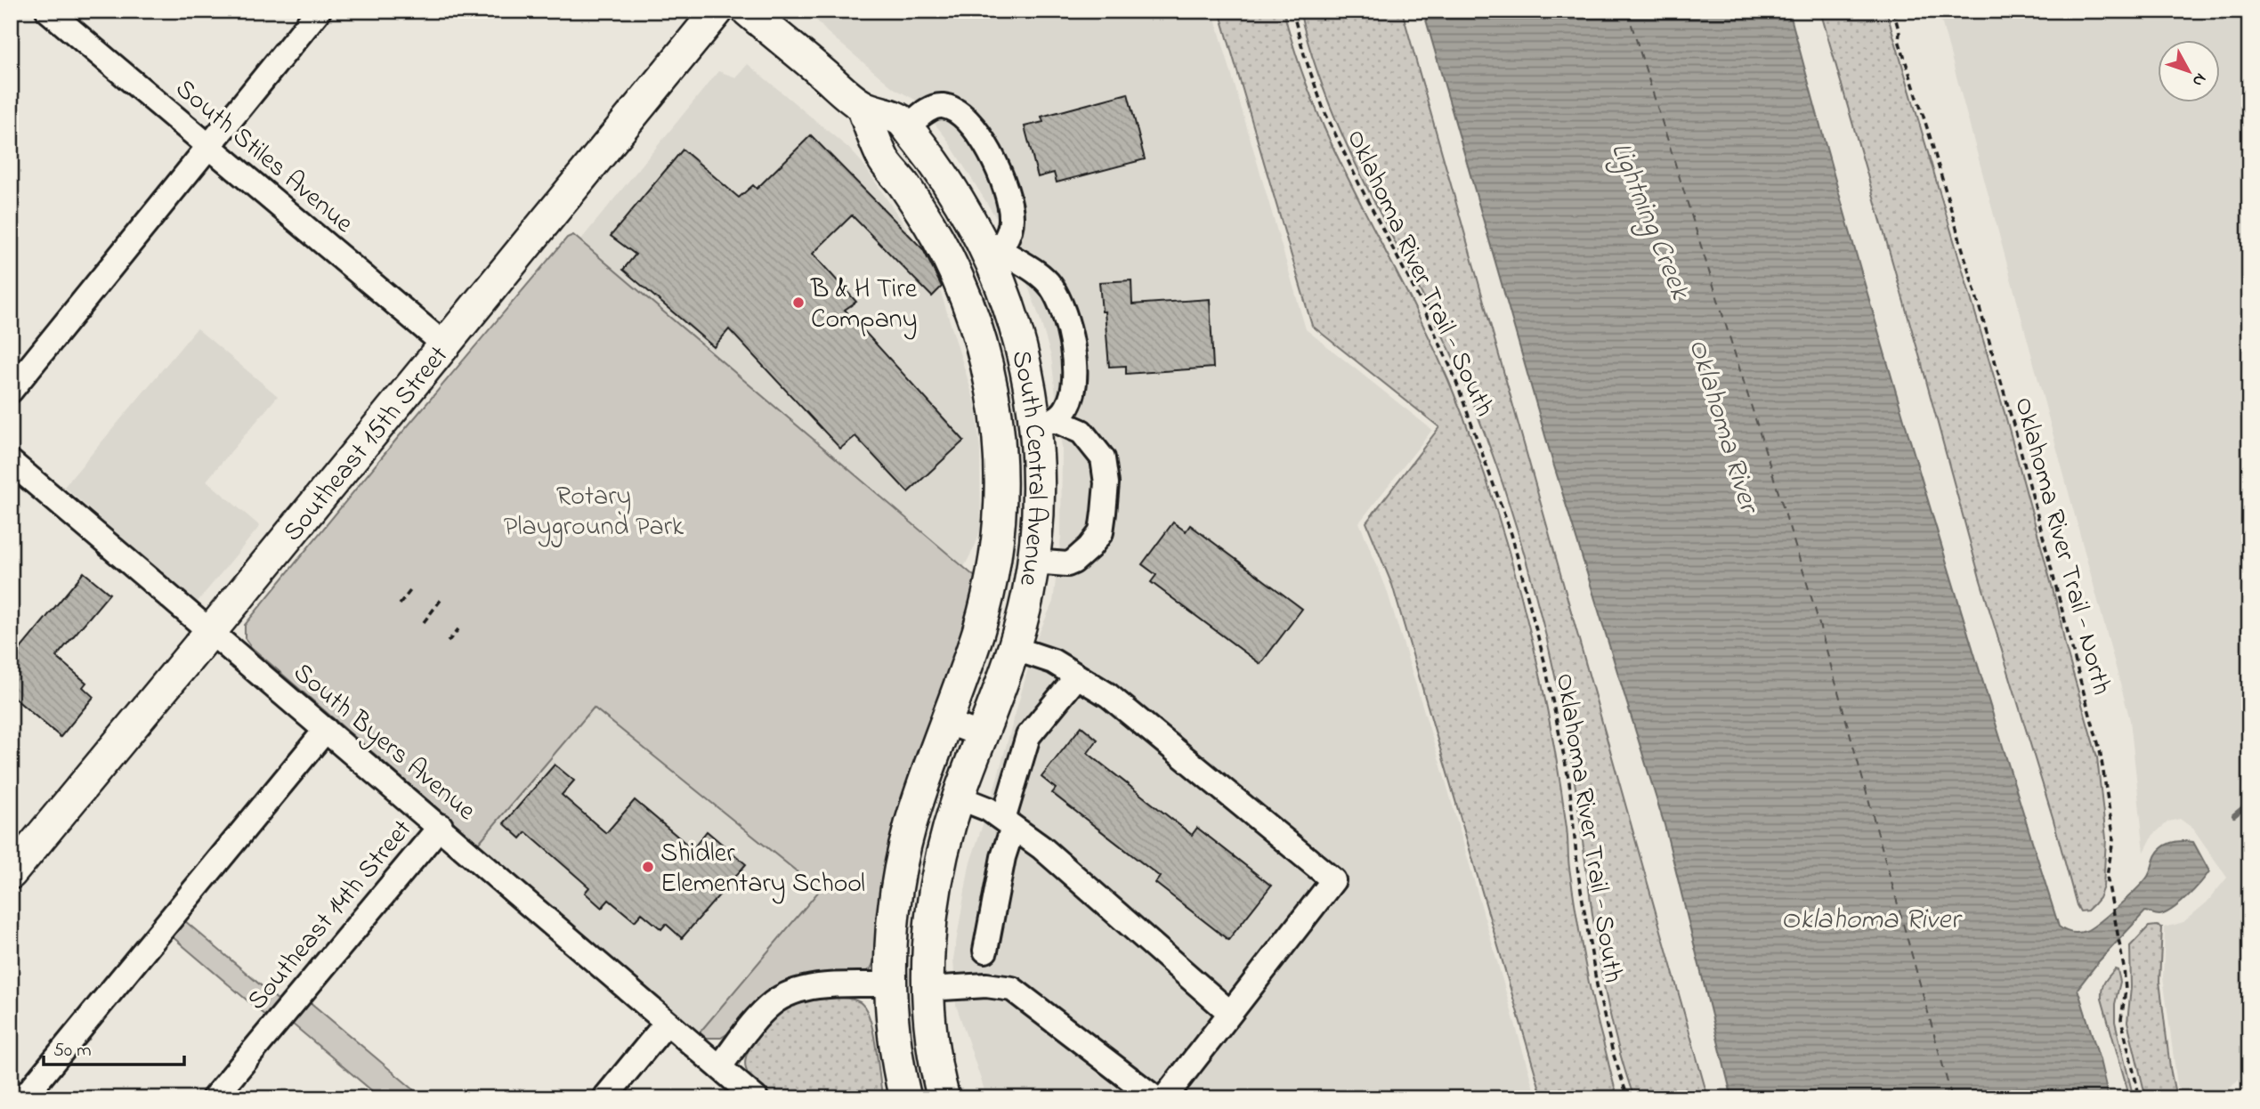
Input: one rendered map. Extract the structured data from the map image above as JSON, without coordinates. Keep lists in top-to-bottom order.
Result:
{
  "streets": {
    "main road": ["Southeast 15th Street", "South Central Avenue"],
    "street": ["South Stiles Avenue", "South Byers Avenue", "Southeast 14th Street"],
    "path": ["Oklahoma River Trail - South", "Oklahoma River Trail - North"]
  },
  "crossings": [
    ["South Stiles Avenue", "Southeast 15th Street"],
    ["Southeast 15th Street", "South Byers Avenue"],
    ["South Byers Avenue", "Southeast 14th Street"]
  ],
  "water": ["Lightning Creek", "Oklahoma River"],
  "parks": ["Rotary Playground Park"],
  "places": ["B & H Tire Company", "Shidler Elementary School"],
  "scale_bar": "50 m",
  "north": "bottom right"
}
